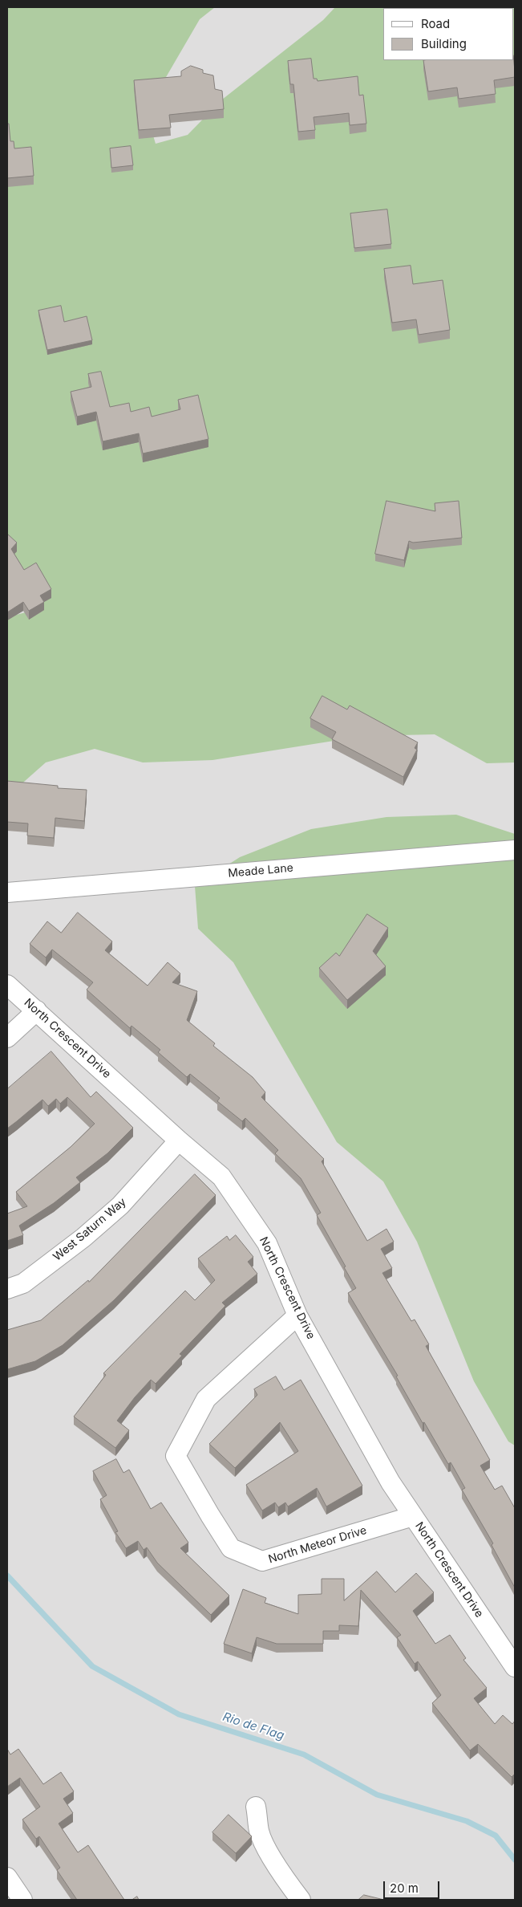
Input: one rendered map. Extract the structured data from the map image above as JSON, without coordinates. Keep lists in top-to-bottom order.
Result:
{
  "streets": {
    "street": [
      "Meade Lane",
      "North Crescent Drive",
      "West Saturn Way",
      "North Meteor Drive"
    ]
  },
  "crossings": [
    ["North Crescent Drive", "West Saturn Way"],
    ["North Crescent Drive", "North Meteor Drive"]
  ],
  "water": ["Rio de Flag"],
  "legend": ["Road", "Building"],
  "scale_bar": "20 m"
}
